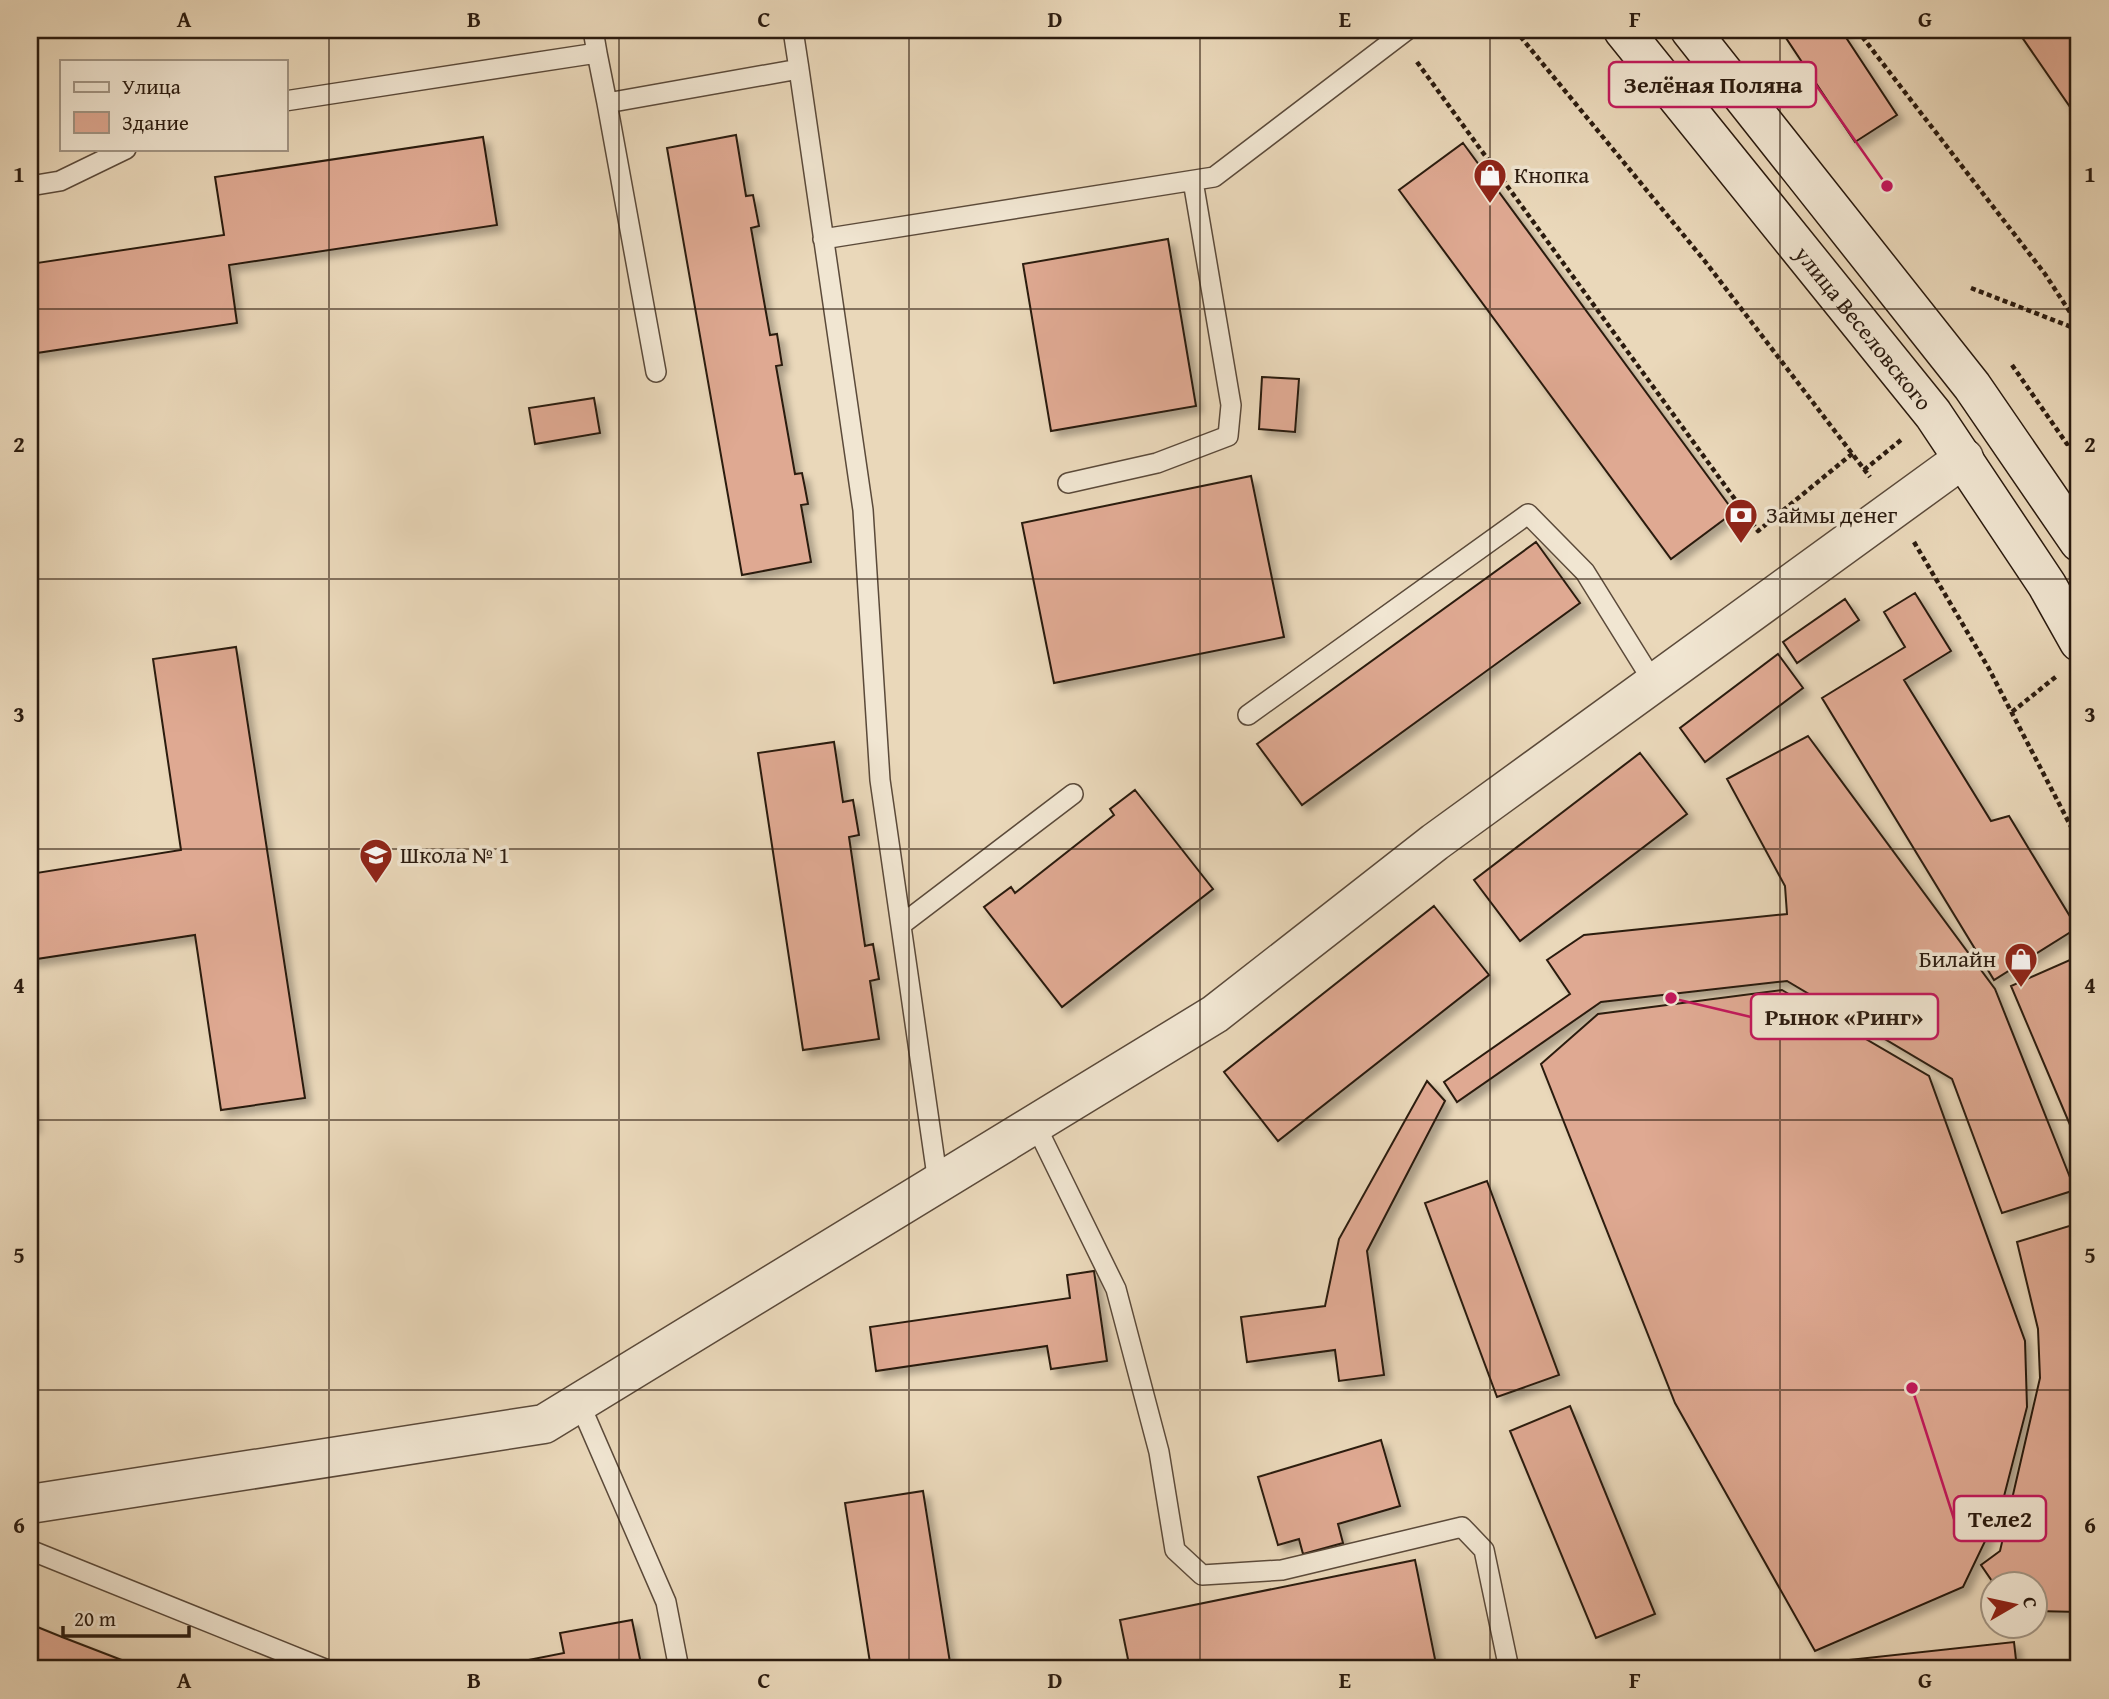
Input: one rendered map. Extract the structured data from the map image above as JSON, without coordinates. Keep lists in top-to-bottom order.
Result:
{
  "streets": {
    "street": ["улица Веселовского"]
  },
  "places": {
    "other": ["Зелёная Поляна", "Рынок «Ринг»", "Теле2"],
    "shop": ["Кнопка", "Билайн"],
    "bank": ["Займы денег"],
    "school or university": ["Школа № 1"]
  },
  "legend": ["Улица", "Здание"],
  "scale_bar": "20 m",
  "north": "right",
  "grid": {
    "columns": [
      "A",
      "B",
      "C",
      "D",
      "E",
      "F",
      "G"
    ],
    "rows": [
      "1",
      "2",
      "3",
      "4",
      "5",
      "6"
    ]
  }
}
